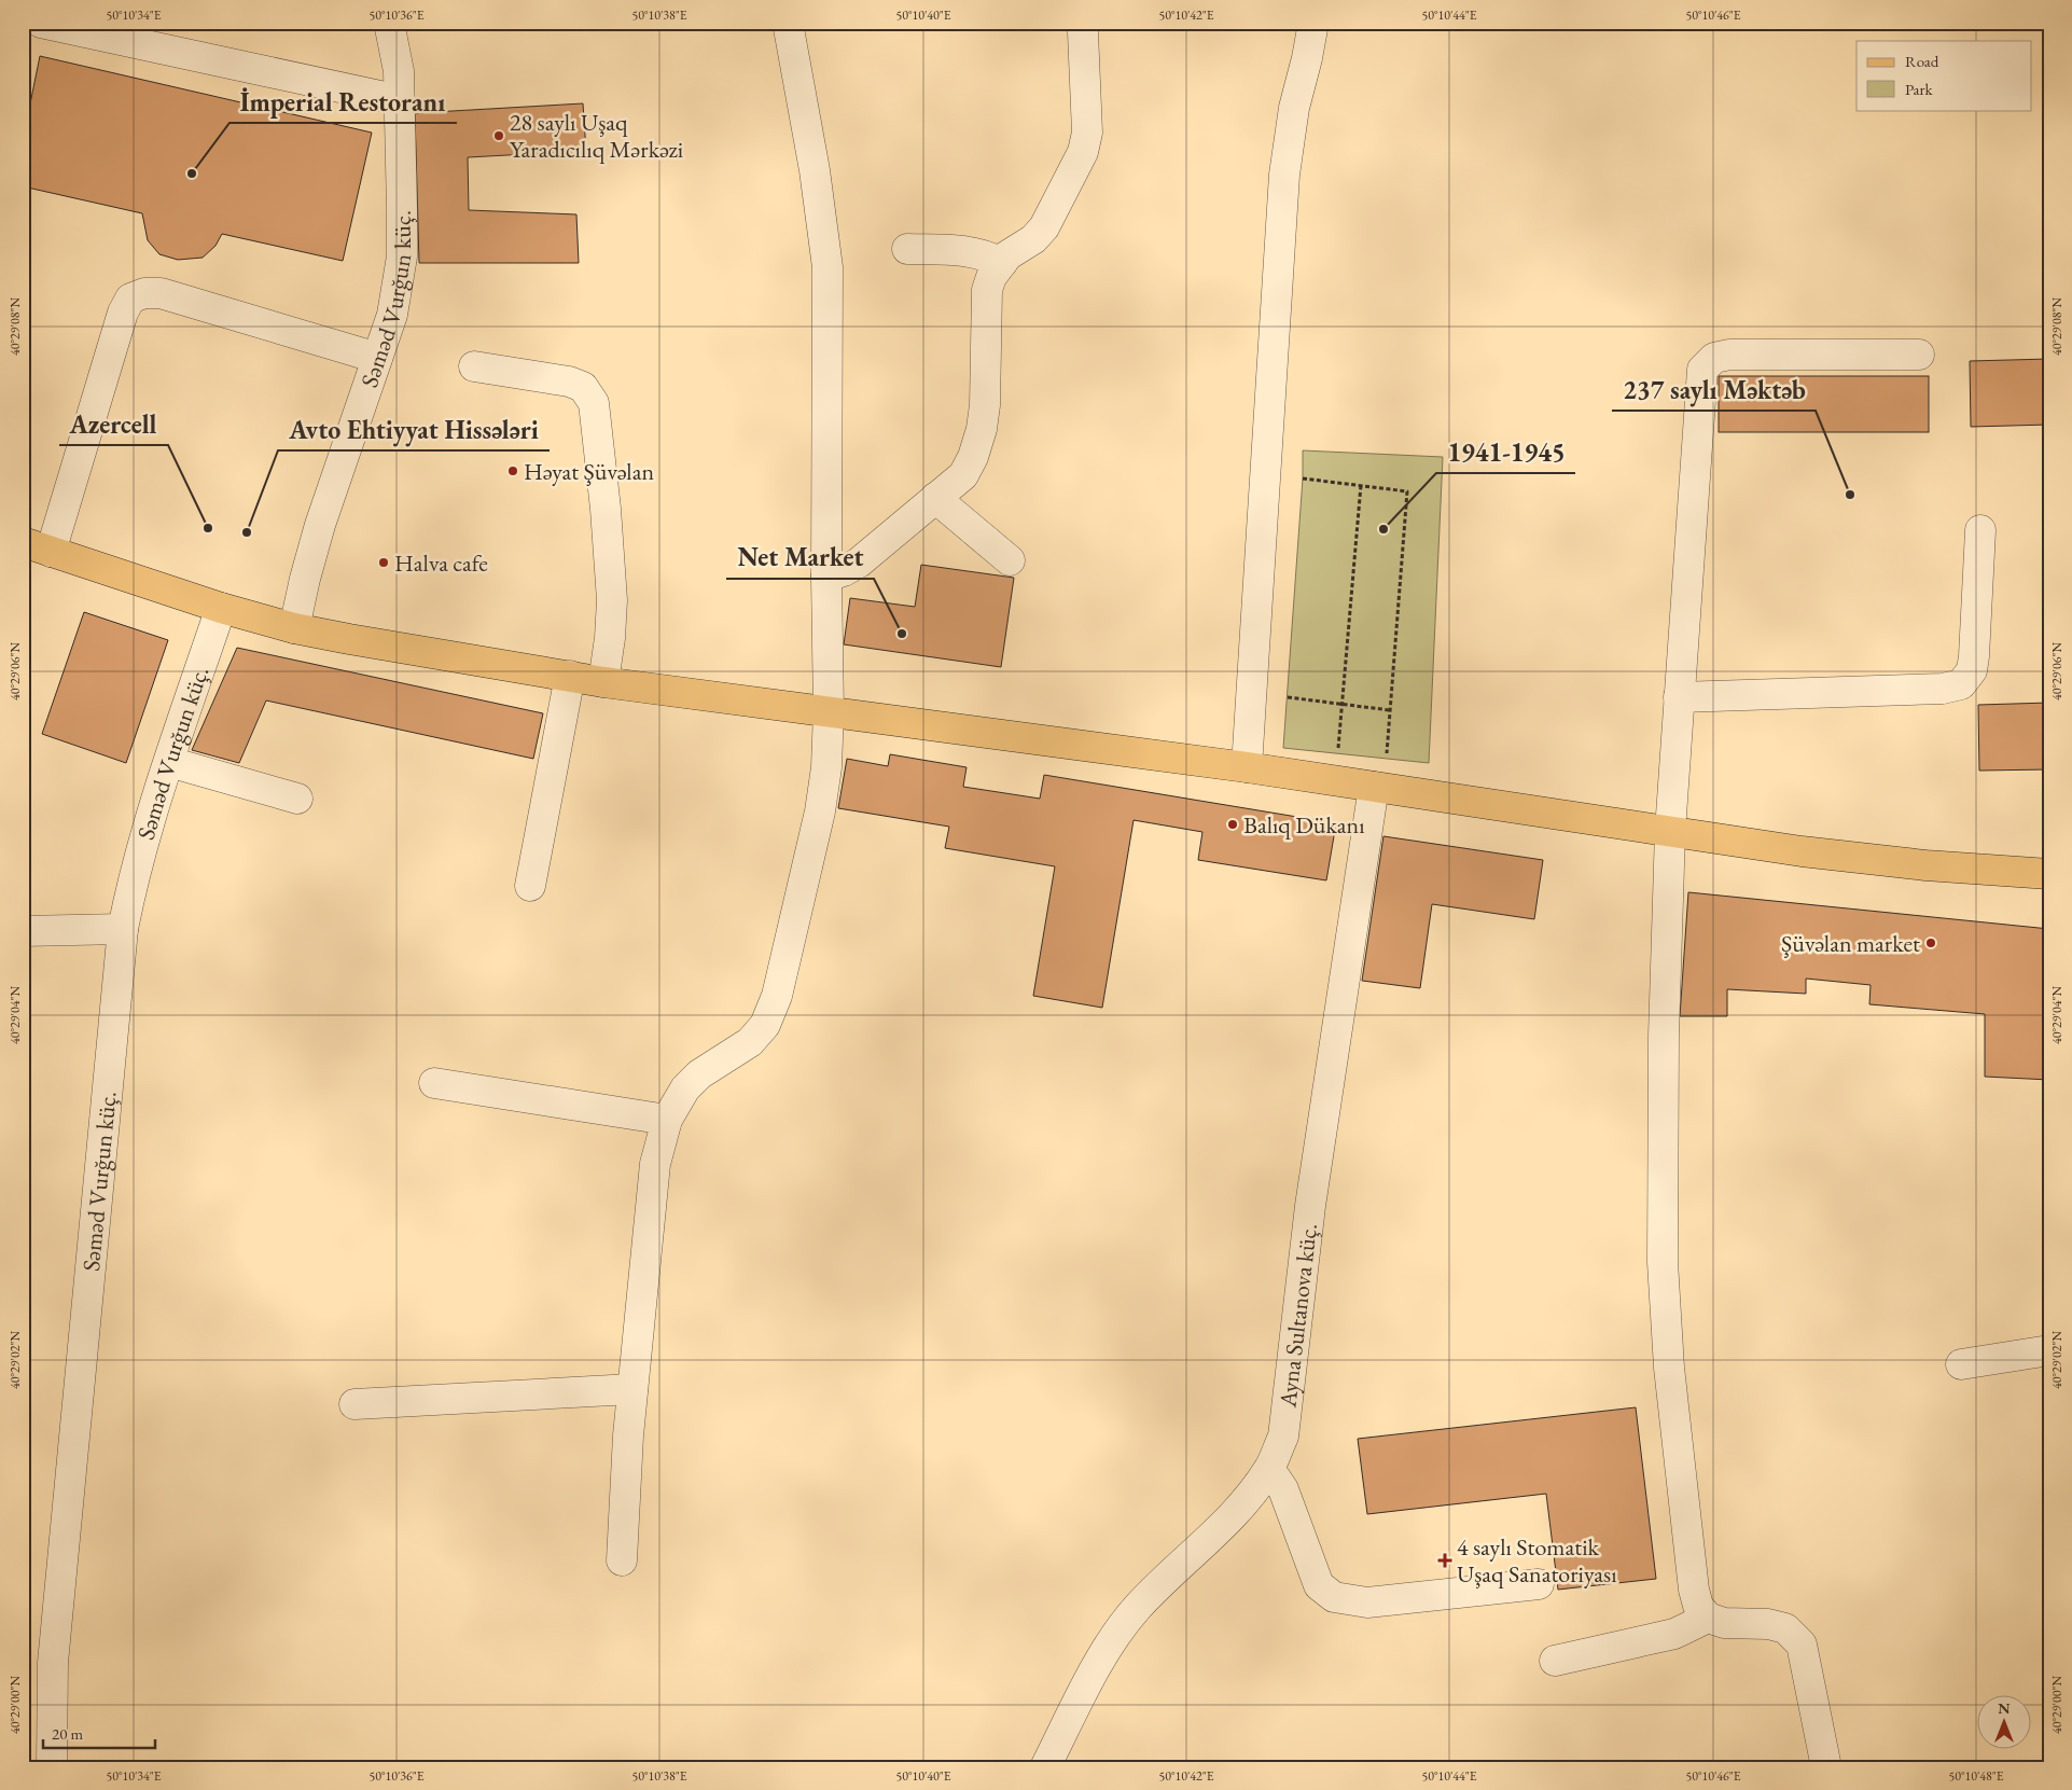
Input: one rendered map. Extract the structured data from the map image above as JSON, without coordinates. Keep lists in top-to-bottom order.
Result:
{
  "streets": {
    "street": ["Səməd Vurğun küç.", "Ayna Sultanova küç."]
  },
  "places": {
    "other": [
      "28 saylı Uşaq Yaradıcılıq Mərkəzi",
      "İmperial Restoranı",
      "Həyat Şüvəlan",
      "237 saylı Məktəb",
      "Azercell",
      "1941-1945",
      "Avto Ehtiyyat Hissələri",
      "Halva cafe",
      "Net Market",
      "Balıq Dükanı",
      "Şüvəlan market"
    ],
    "health": ["4 saylı Stomatik Uşaq Sanatoriyası"]
  },
  "legend": ["Road", "Park"],
  "scale_bar": "20 m",
  "north": "top",
  "coordinates": [
    "50°10'34\"E",
    "50°10'36\"E",
    "50°10'38\"E",
    "50°10'40\"E",
    "50°10'42\"E",
    "50°10'44\"E",
    "50°10'46\"E",
    "40°29'08\"N",
    "40°29'06\"N",
    "40°29'04\"N",
    "40°29'02\"N",
    "40°29'00\"N",
    "50°10'48\"E"
  ]
}
